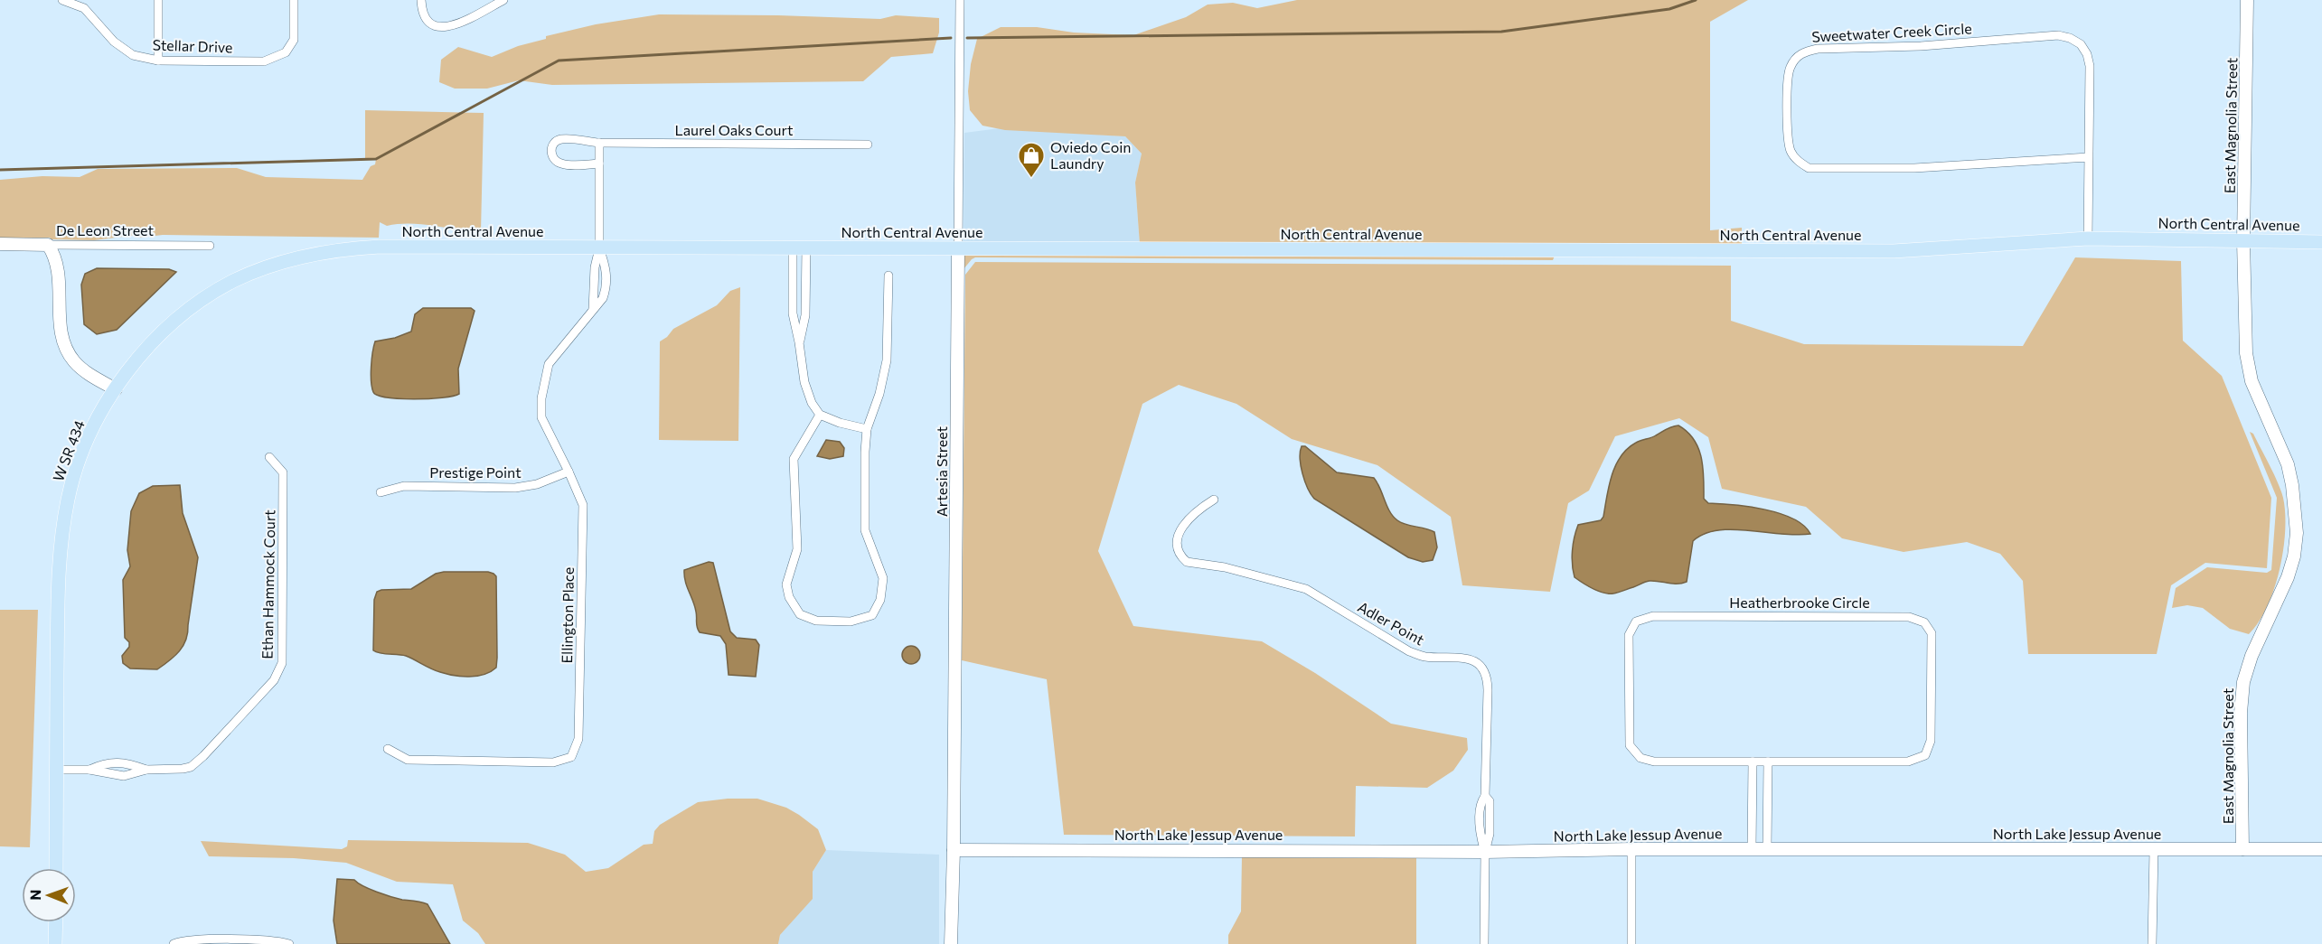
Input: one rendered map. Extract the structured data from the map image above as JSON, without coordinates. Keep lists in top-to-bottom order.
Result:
{
  "streets": {
    "main road": ["North Central Avenue", "W SR 434"],
    "street": [
      "Sweetwater Creek Circle",
      "Stellar Drive",
      "East Magnolia Street",
      "Laurel Oaks Court",
      "De Leon Street",
      "Artesia Street",
      "Prestige Point",
      "Ethan Hammock Court",
      "Heatherbrooke Circle",
      "Ellington Place",
      "Adler Point",
      "North Lake Jessup Avenue"
    ]
  },
  "crossings": [
    ["Sweetwater Creek Circle", "North Central Avenue"],
    ["East Magnolia Street", "North Central Avenue"],
    ["East Magnolia Street", "North Lake Jessup Avenue"],
    ["North Central Avenue", "W SR 434"],
    ["North Central Avenue", "Artesia Street"],
    ["North Central Avenue", "Ellington Place"],
    ["W SR 434", "Ethan Hammock Court"],
    ["Artesia Street", "North Lake Jessup Avenue"],
    ["Prestige Point", "Ellington Place"],
    ["Adler Point", "North Lake Jessup Avenue"]
  ],
  "places": {
    "shop": ["Oviedo Coin Laundry"]
  },
  "north": "left"
}
